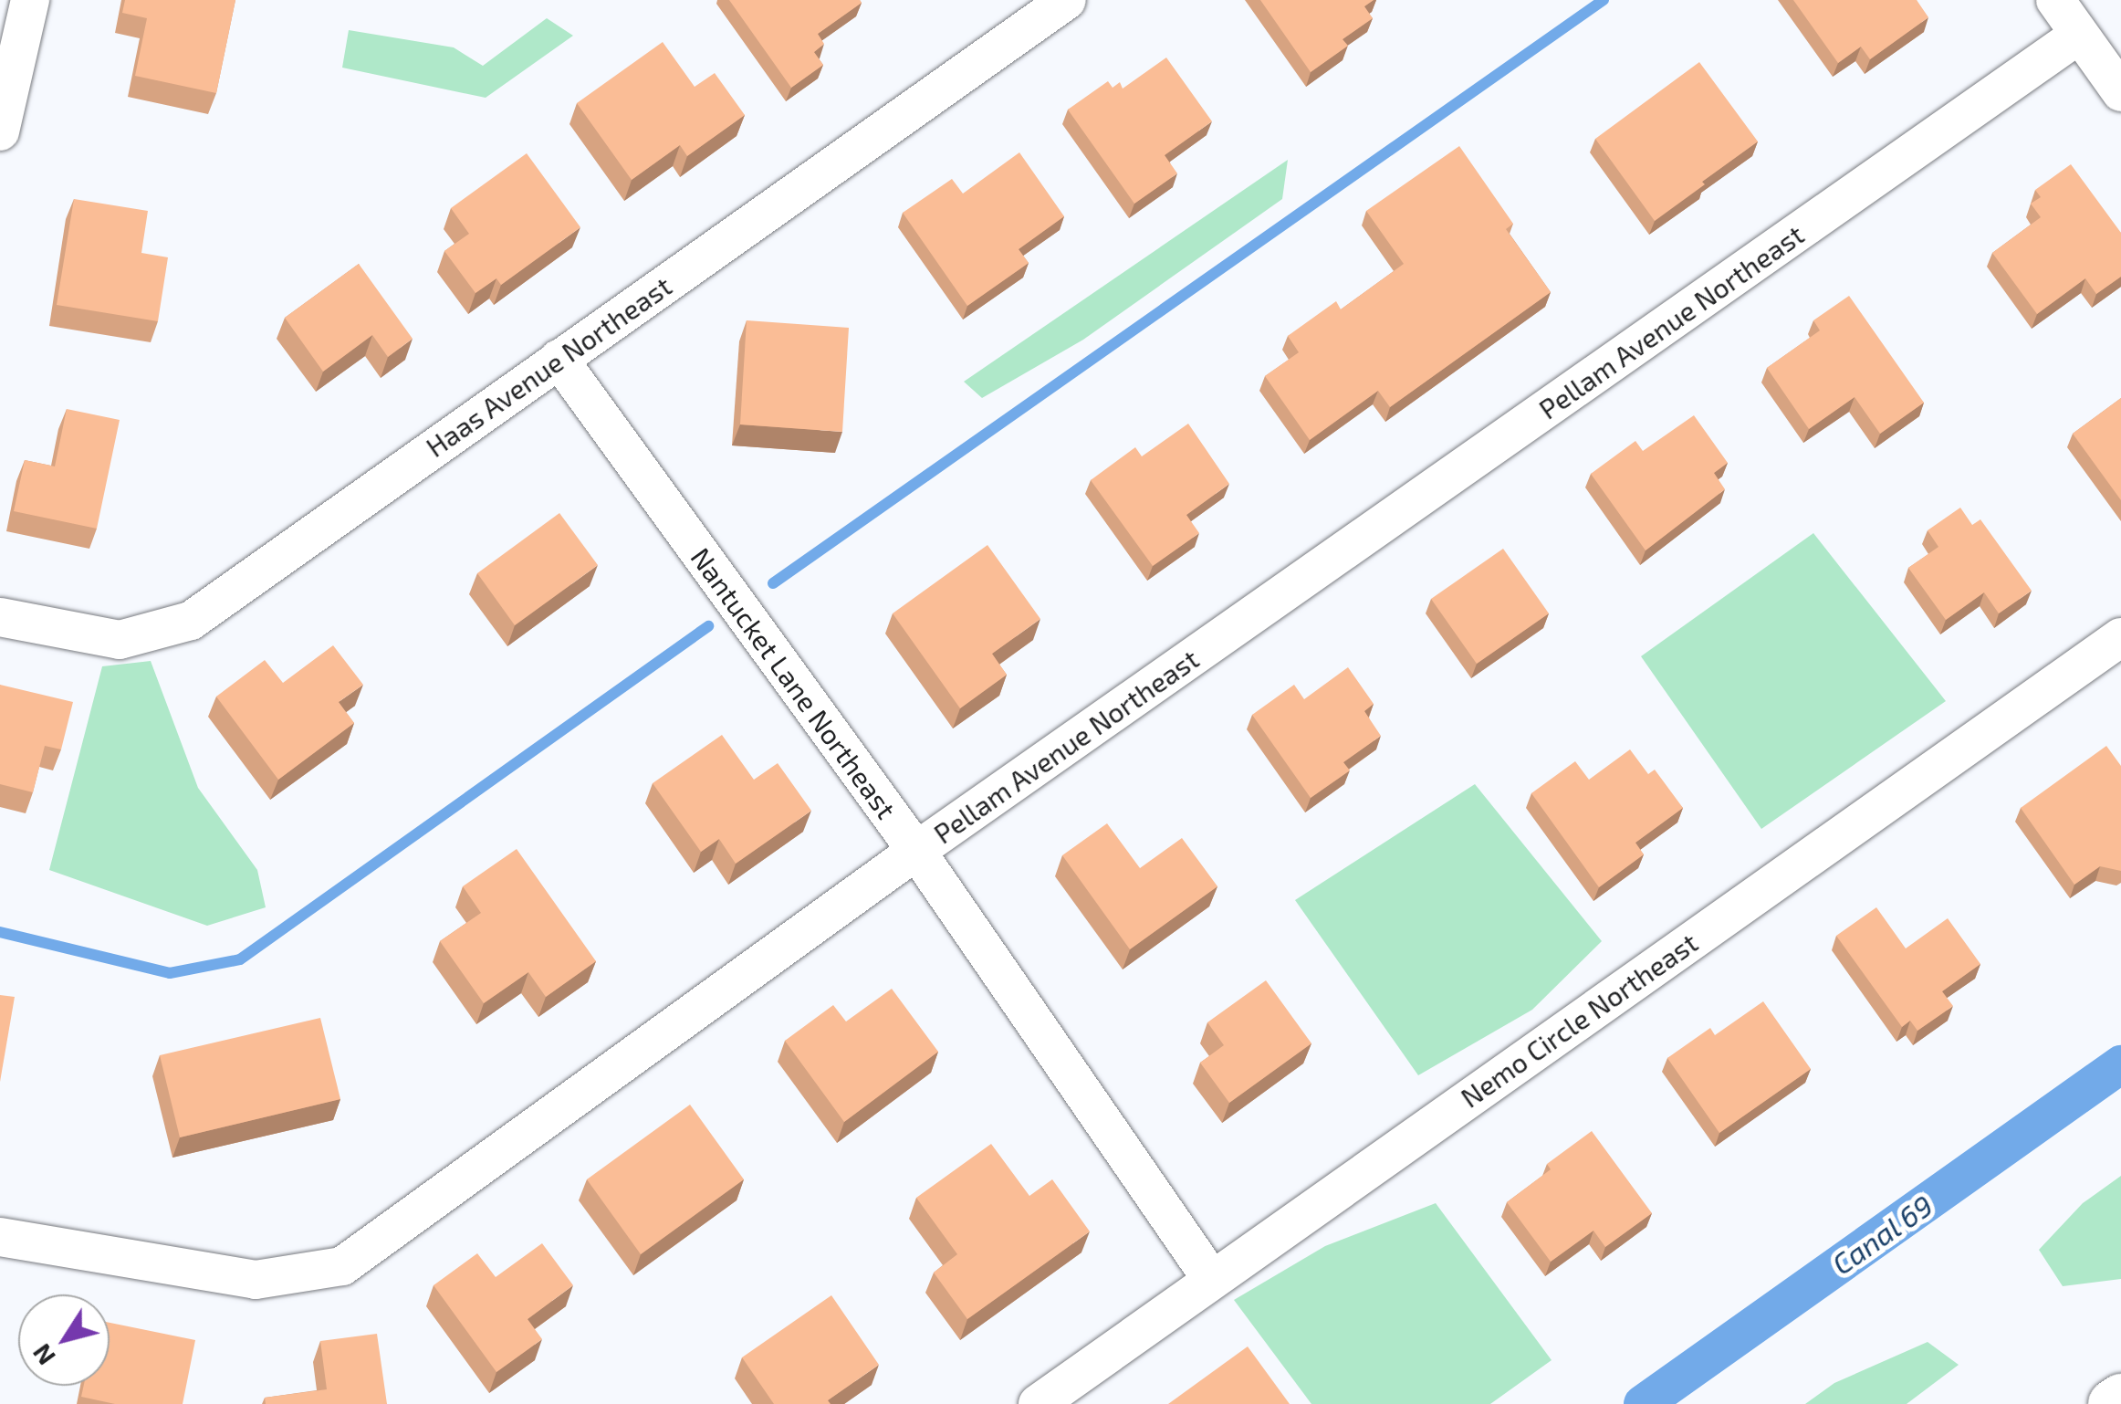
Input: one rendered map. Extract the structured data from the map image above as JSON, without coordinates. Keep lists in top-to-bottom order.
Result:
{
  "streets": {
    "street": [
      "Pellam Avenue Northeast",
      "Haas Avenue Northeast",
      "Nantucket Lane Northeast",
      "Nemo Circle Northeast"
    ]
  },
  "crossings": [
    ["Pellam Avenue Northeast", "Nantucket Lane Northeast"],
    ["Haas Avenue Northeast", "Nantucket Lane Northeast"],
    ["Nantucket Lane Northeast", "Nemo Circle Northeast"]
  ],
  "water": ["Canal 69"],
  "north": "bottom left"
}
